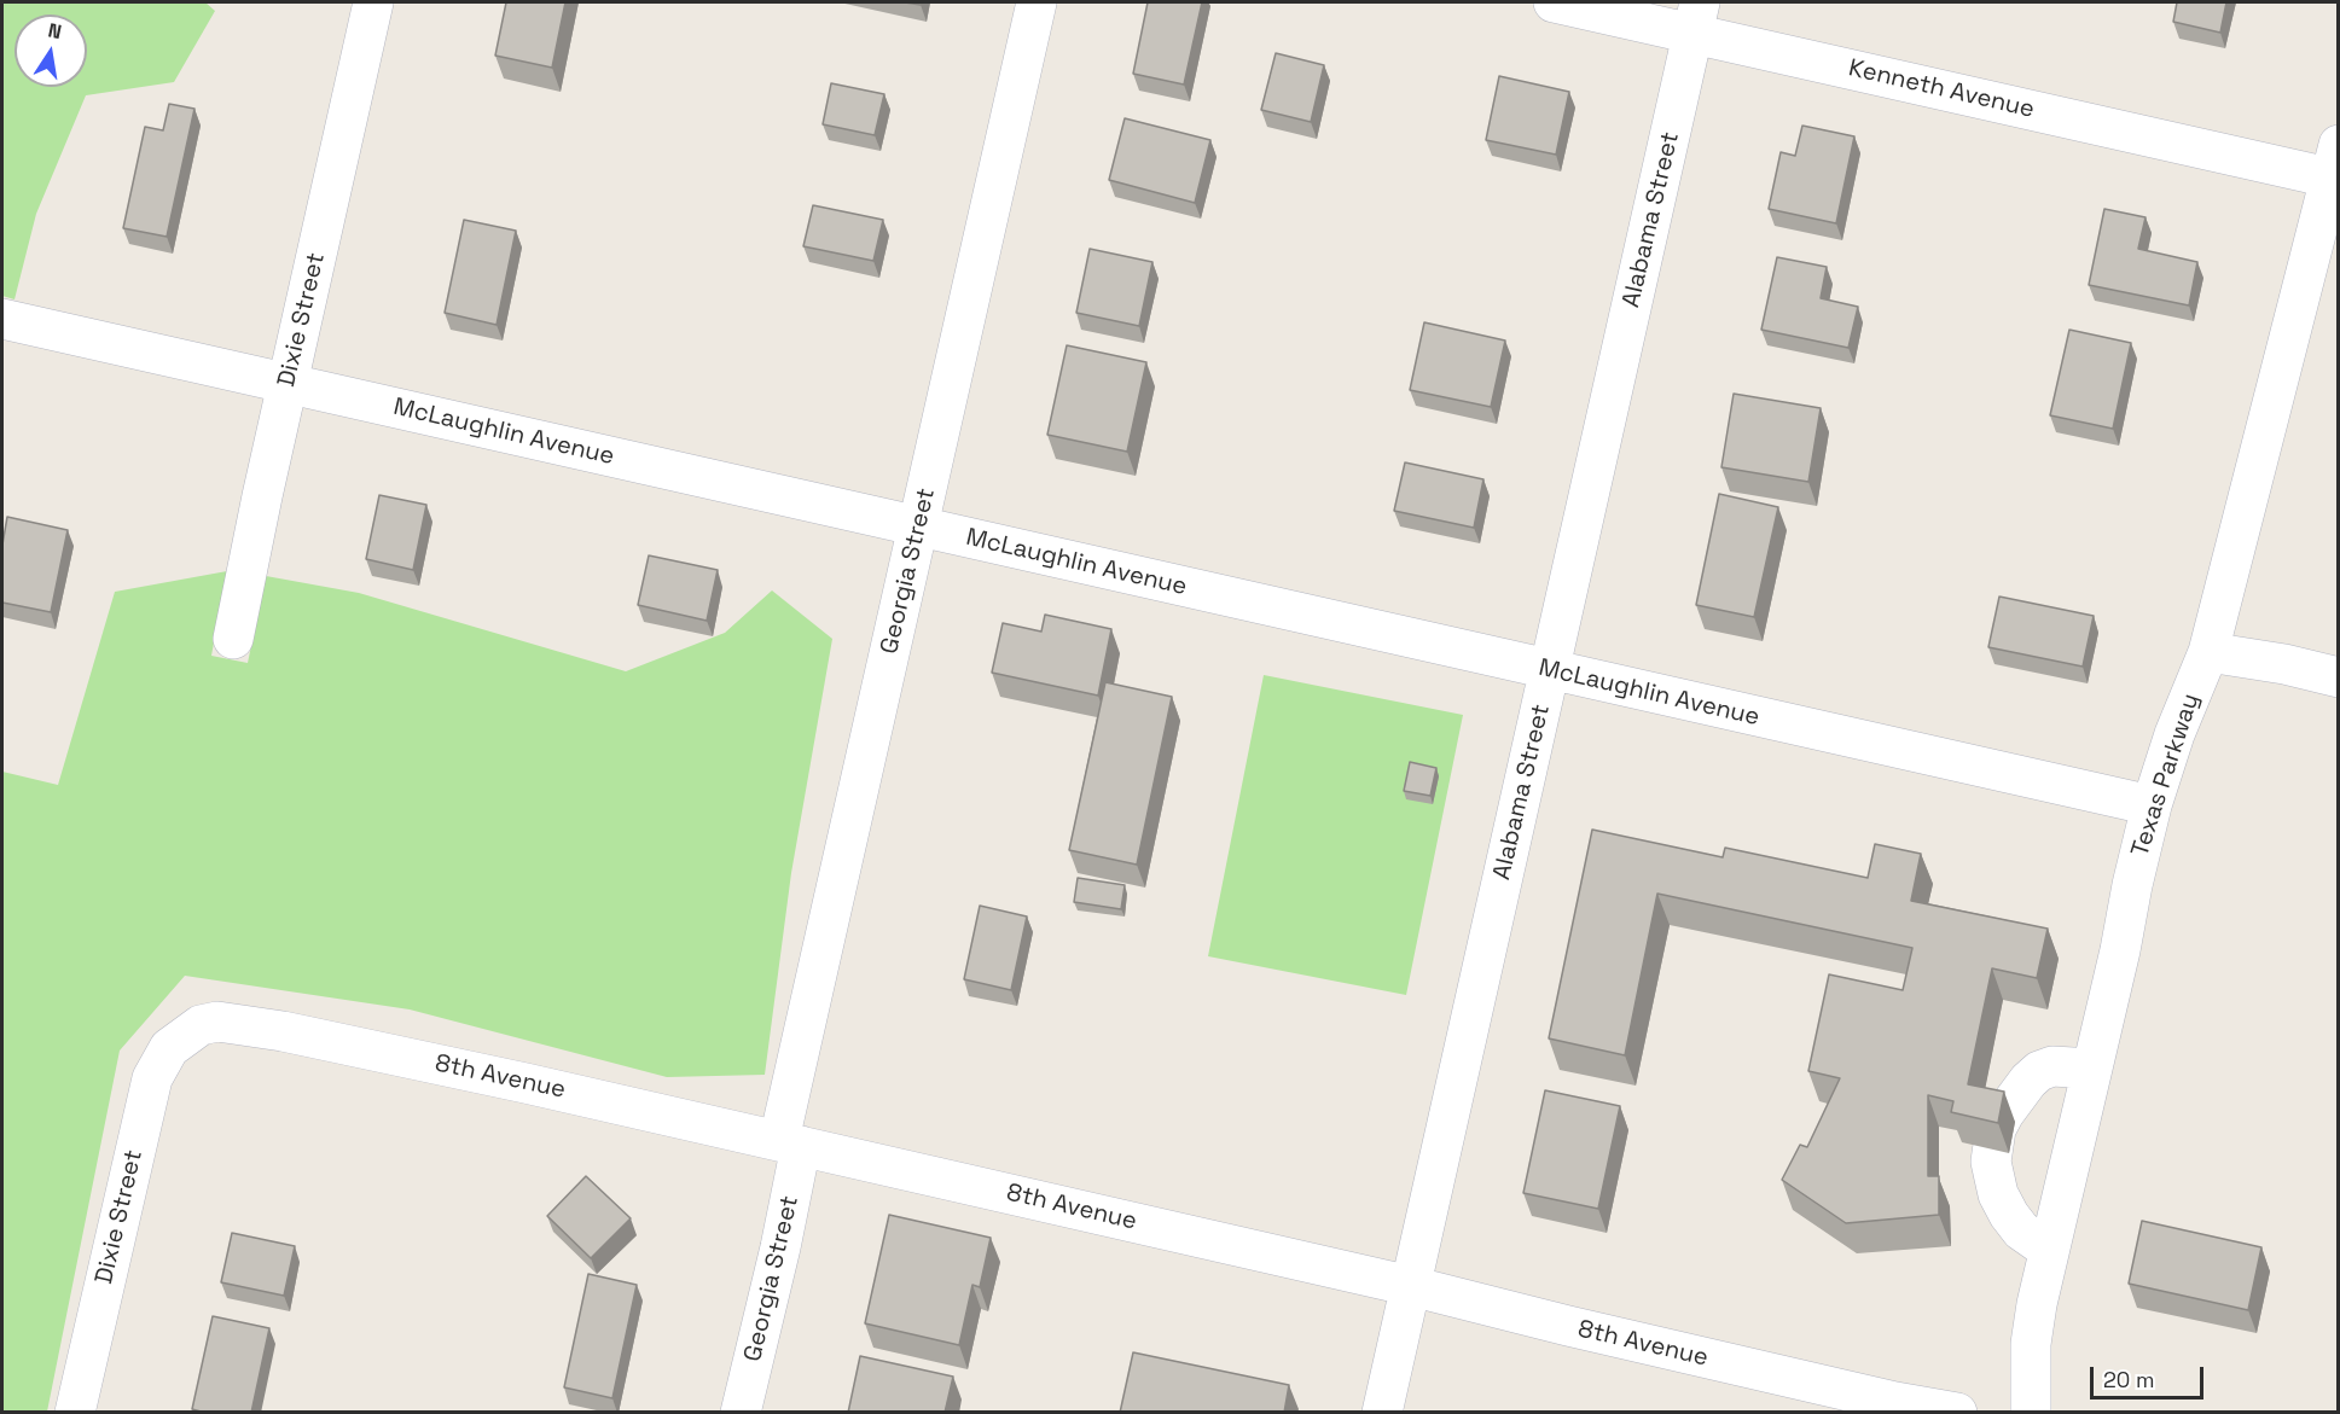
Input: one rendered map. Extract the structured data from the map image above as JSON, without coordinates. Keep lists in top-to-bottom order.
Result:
{
  "streets": {
    "street": [
      "Kenneth Avenue",
      "Alabama Street",
      "Dixie Street",
      "McLaughlin Avenue",
      "Georgia Street",
      "Texas Parkway",
      "8th Avenue"
    ]
  },
  "crossings": [
    ["Kenneth Avenue", "Alabama Street"],
    ["Kenneth Avenue", "Texas Parkway"],
    ["Alabama Street", "McLaughlin Avenue"],
    ["Alabama Street", "8th Avenue"],
    ["Dixie Street", "McLaughlin Avenue"],
    ["Dixie Street", "8th Avenue"],
    ["McLaughlin Avenue", "Georgia Street"],
    ["McLaughlin Avenue", "Texas Parkway"],
    ["Georgia Street", "8th Avenue"]
  ],
  "scale_bar": "20 m",
  "north": "top"
}
